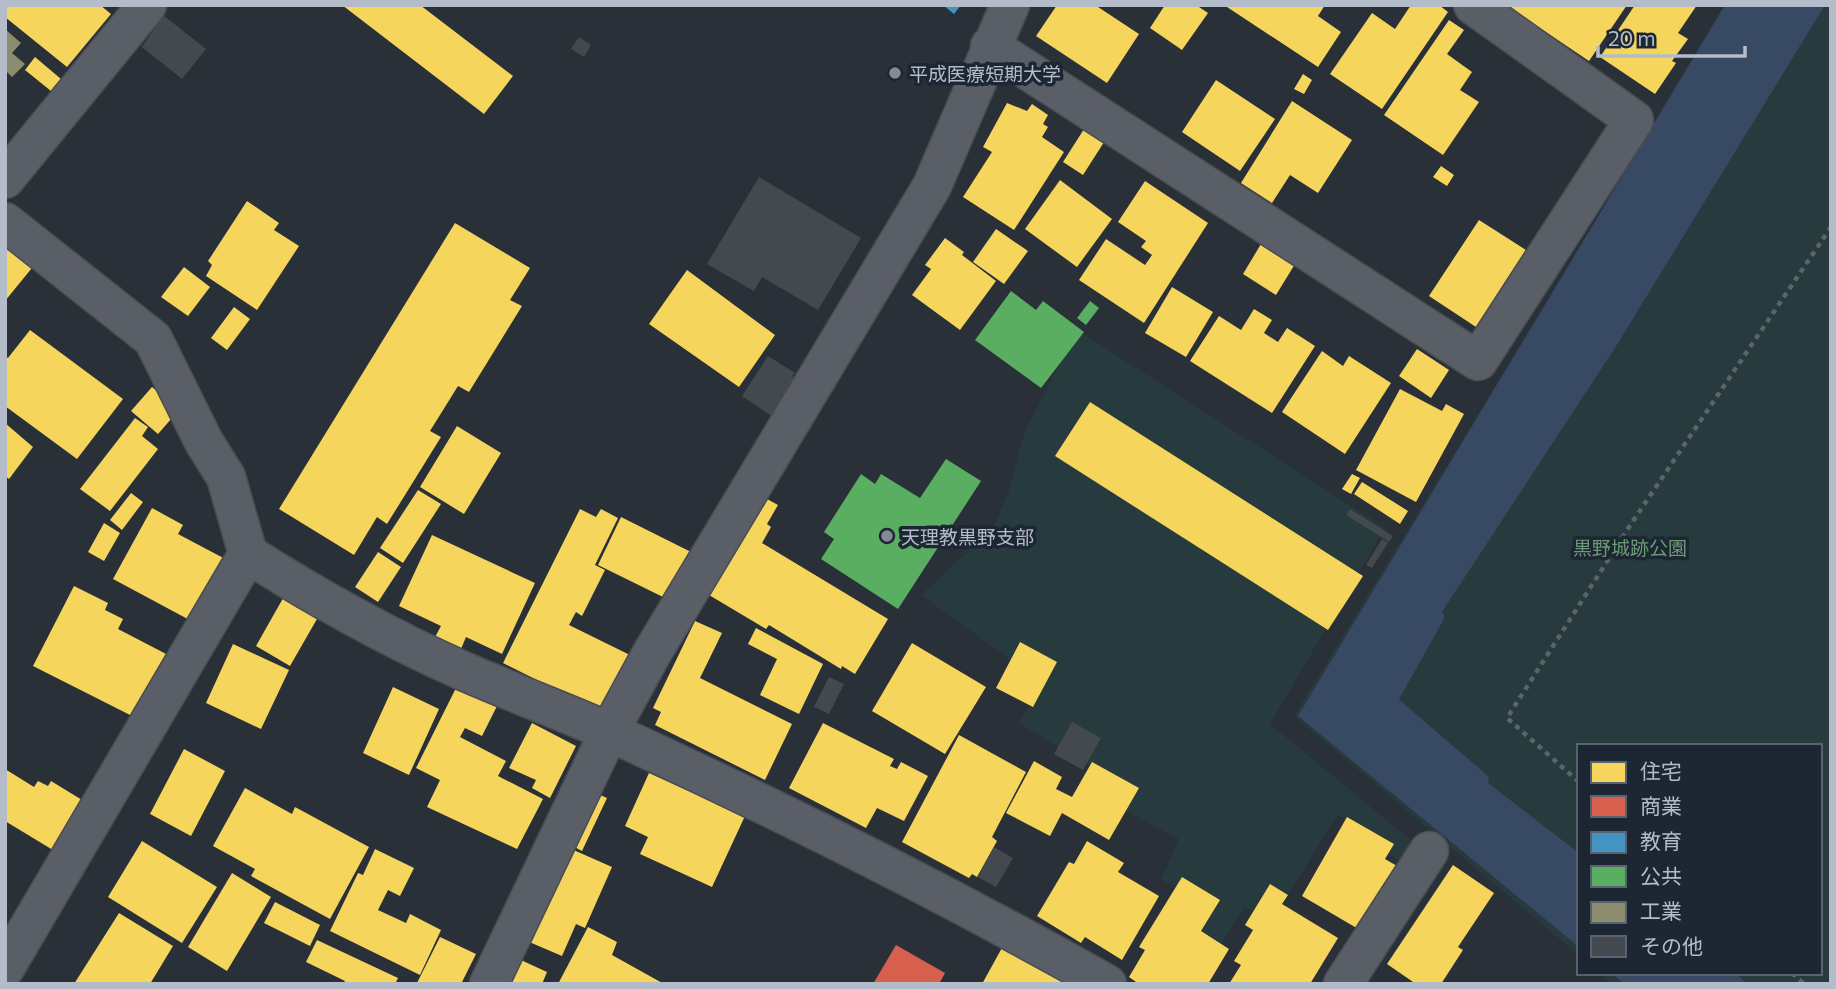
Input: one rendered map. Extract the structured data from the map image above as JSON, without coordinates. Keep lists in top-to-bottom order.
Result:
{
  "parks": ["黒野城跡公園"],
  "places": ["平成医療短期大学", "天理教黒野支部"],
  "legend": [
    "住宅",
    "商業",
    "教育",
    "公共",
    "工業",
    "その他"
  ],
  "scale_bar": "20 m"
}
